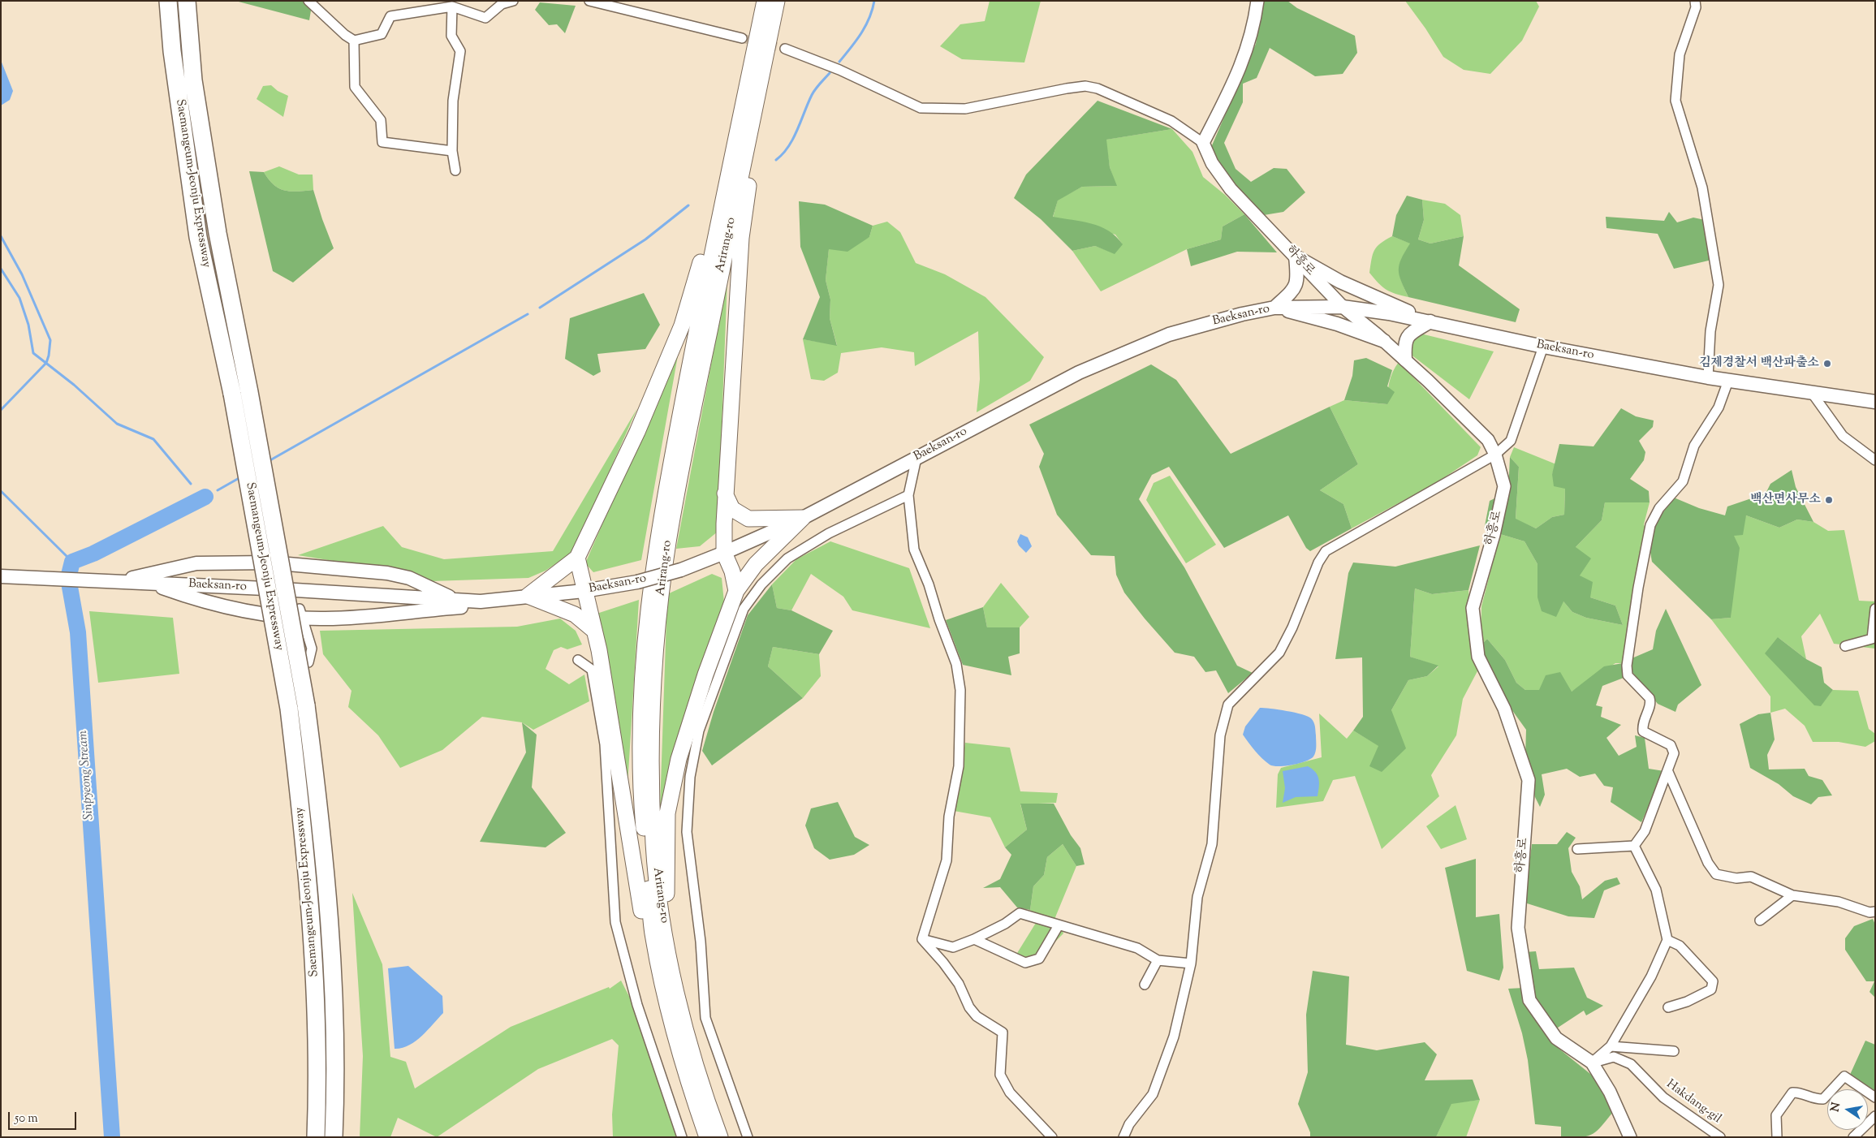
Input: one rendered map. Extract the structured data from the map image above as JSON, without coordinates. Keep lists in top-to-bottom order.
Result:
{
  "streets": {
    "highway": ["Saemangeum-Jeonju Expressway", "Arirang-ro"],
    "main road": ["Baeksan-ro"],
    "street": ["하흥로", "Hakdang-gil"]
  },
  "crossings": [
    ["하흥로", "Baeksan-ro"],
    ["하흥로", "Hakdang-gil"]
  ],
  "water": ["Sinpyeong Stream"],
  "places": ["김제경찰서 백산파출소", "백산면사무소"],
  "scale_bar": "50 m",
  "north": "left"
}
